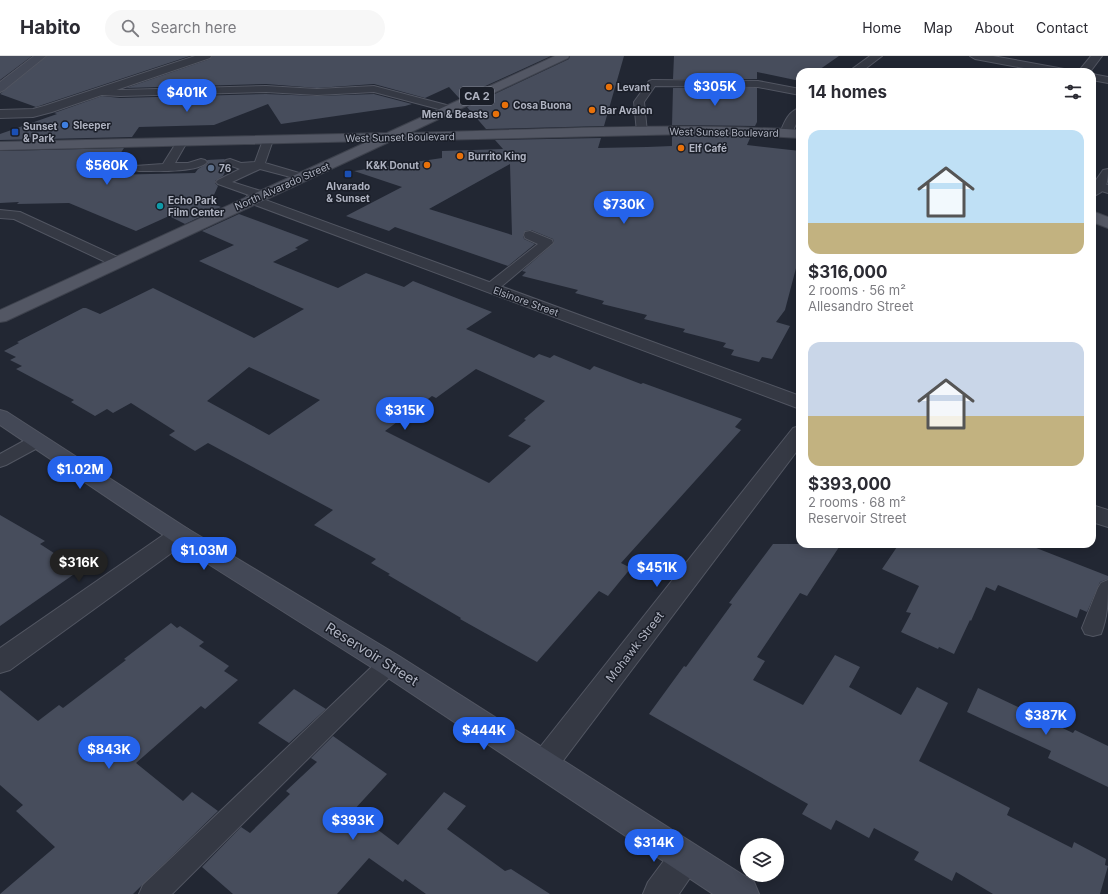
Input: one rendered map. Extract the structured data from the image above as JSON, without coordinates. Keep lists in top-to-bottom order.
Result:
{
  "streets": {
    "main road": ["CA 2", "West Sunset Boulevard", "North Alvarado Street"],
    "street": ["Elsinore Street", "Mohawk Street", "Reservoir Street"]
  },
  "crossings": [
    ["West Sunset Boulevard", "North Alvarado Street"],
    ["North Alvarado Street", "Elsinore Street"],
    ["Mohawk Street", "Reservoir Street"]
  ],
  "places": {
    "other": [
      "Levant",
      "Cosa Buona",
      "Bar Avalon",
      "Men & Beasts",
      "Sleeper",
      "Elf Café",
      "Burrito King",
      "K&K Donut",
      "76",
      "Echo Park Film Center"
    ],
    "transit": ["Sunset & Park", "Alvarado & Sunset"]
  },
  "page": {
    "header": "Habito",
    "search": "Search here",
    "nav": [
      "Home",
      "Map",
      "About",
      "Contact"
    ],
    "heading": "14 homes",
    "price": [
      "$305K",
      "$401K",
      "$560K",
      "$730K",
      "$315K",
      "$1.02M",
      "$1.03M",
      "$316K",
      "$451K",
      "$387K",
      "$444K",
      "$843K",
      "$393K",
      "$314K"
    ],
    "list": [
      {
        "name": "$316,000",
        "note": "2 rooms · 56 m² · Allesandro Street"
      },
      {
        "name": "$393,000",
        "note": "2 rooms · 68 m² · Reservoir Street"
      }
    ]
  }
}
